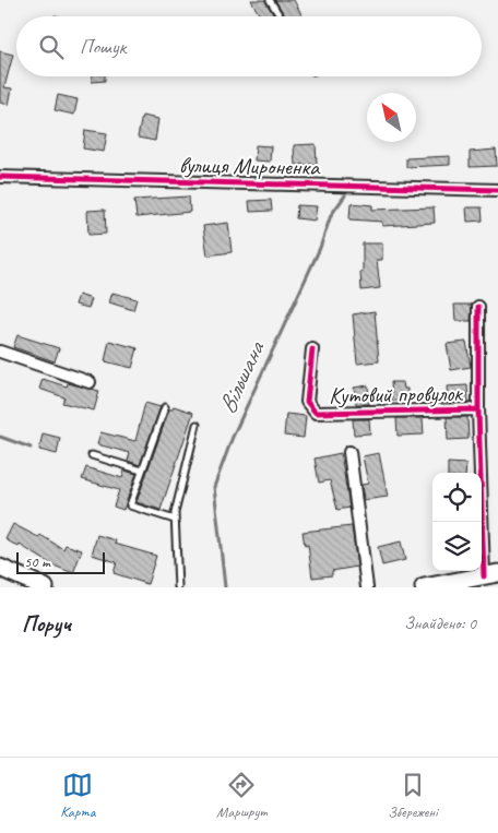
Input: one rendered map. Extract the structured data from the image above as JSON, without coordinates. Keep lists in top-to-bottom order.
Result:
{
  "streets": {
    "street": ["вулиця Мироненка", "Кутовий провулок"]
  },
  "water": ["Вільшана"],
  "scale_bar": "50 m",
  "north": "top left",
  "page": {
    "search": "Пошук",
    "scale": "50 m",
    "heading": ["Поруч", "Знайдено: 0"],
    "nav": ["Карта", "Маршрут", "Збережені"]
  }
}
